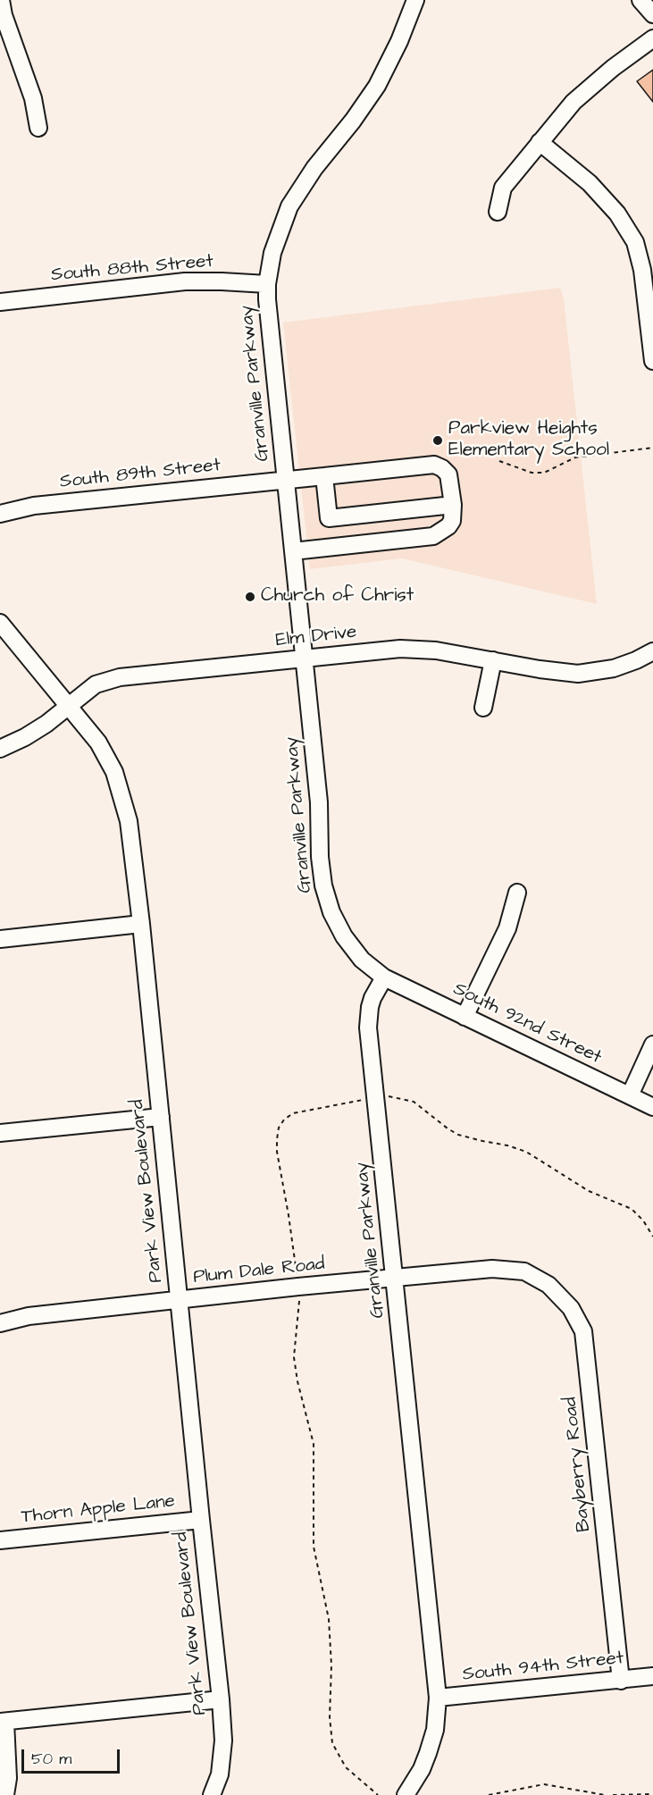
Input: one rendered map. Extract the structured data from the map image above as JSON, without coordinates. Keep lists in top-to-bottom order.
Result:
{
  "streets": {
    "street": [
      "South 88th Street",
      "Granville Parkway",
      "South 89th Street",
      "Elm Drive",
      "South 92nd Street",
      "Park View Boulevard",
      "Plum Dale Road",
      "Bayberry Road",
      "Thorn Apple Lane",
      "South 94th Street"
    ]
  },
  "crossings": [
    ["South 88th Street", "Granville Parkway"],
    ["Granville Parkway", "South 89th Street"],
    ["Granville Parkway", "Elm Drive"],
    ["Granville Parkway", "South 92nd Street"],
    ["Granville Parkway", "Plum Dale Road"],
    ["Granville Parkway", "South 94th Street"],
    ["Elm Drive", "Park View Boulevard"],
    ["Park View Boulevard", "Plum Dale Road"],
    ["Park View Boulevard", "Thorn Apple Lane"],
    ["Plum Dale Road", "Bayberry Road"],
    ["Bayberry Road", "South 94th Street"]
  ],
  "places": ["Parkview Heights Elementary School", "Church of Christ"],
  "scale_bar": "50 m"
}
